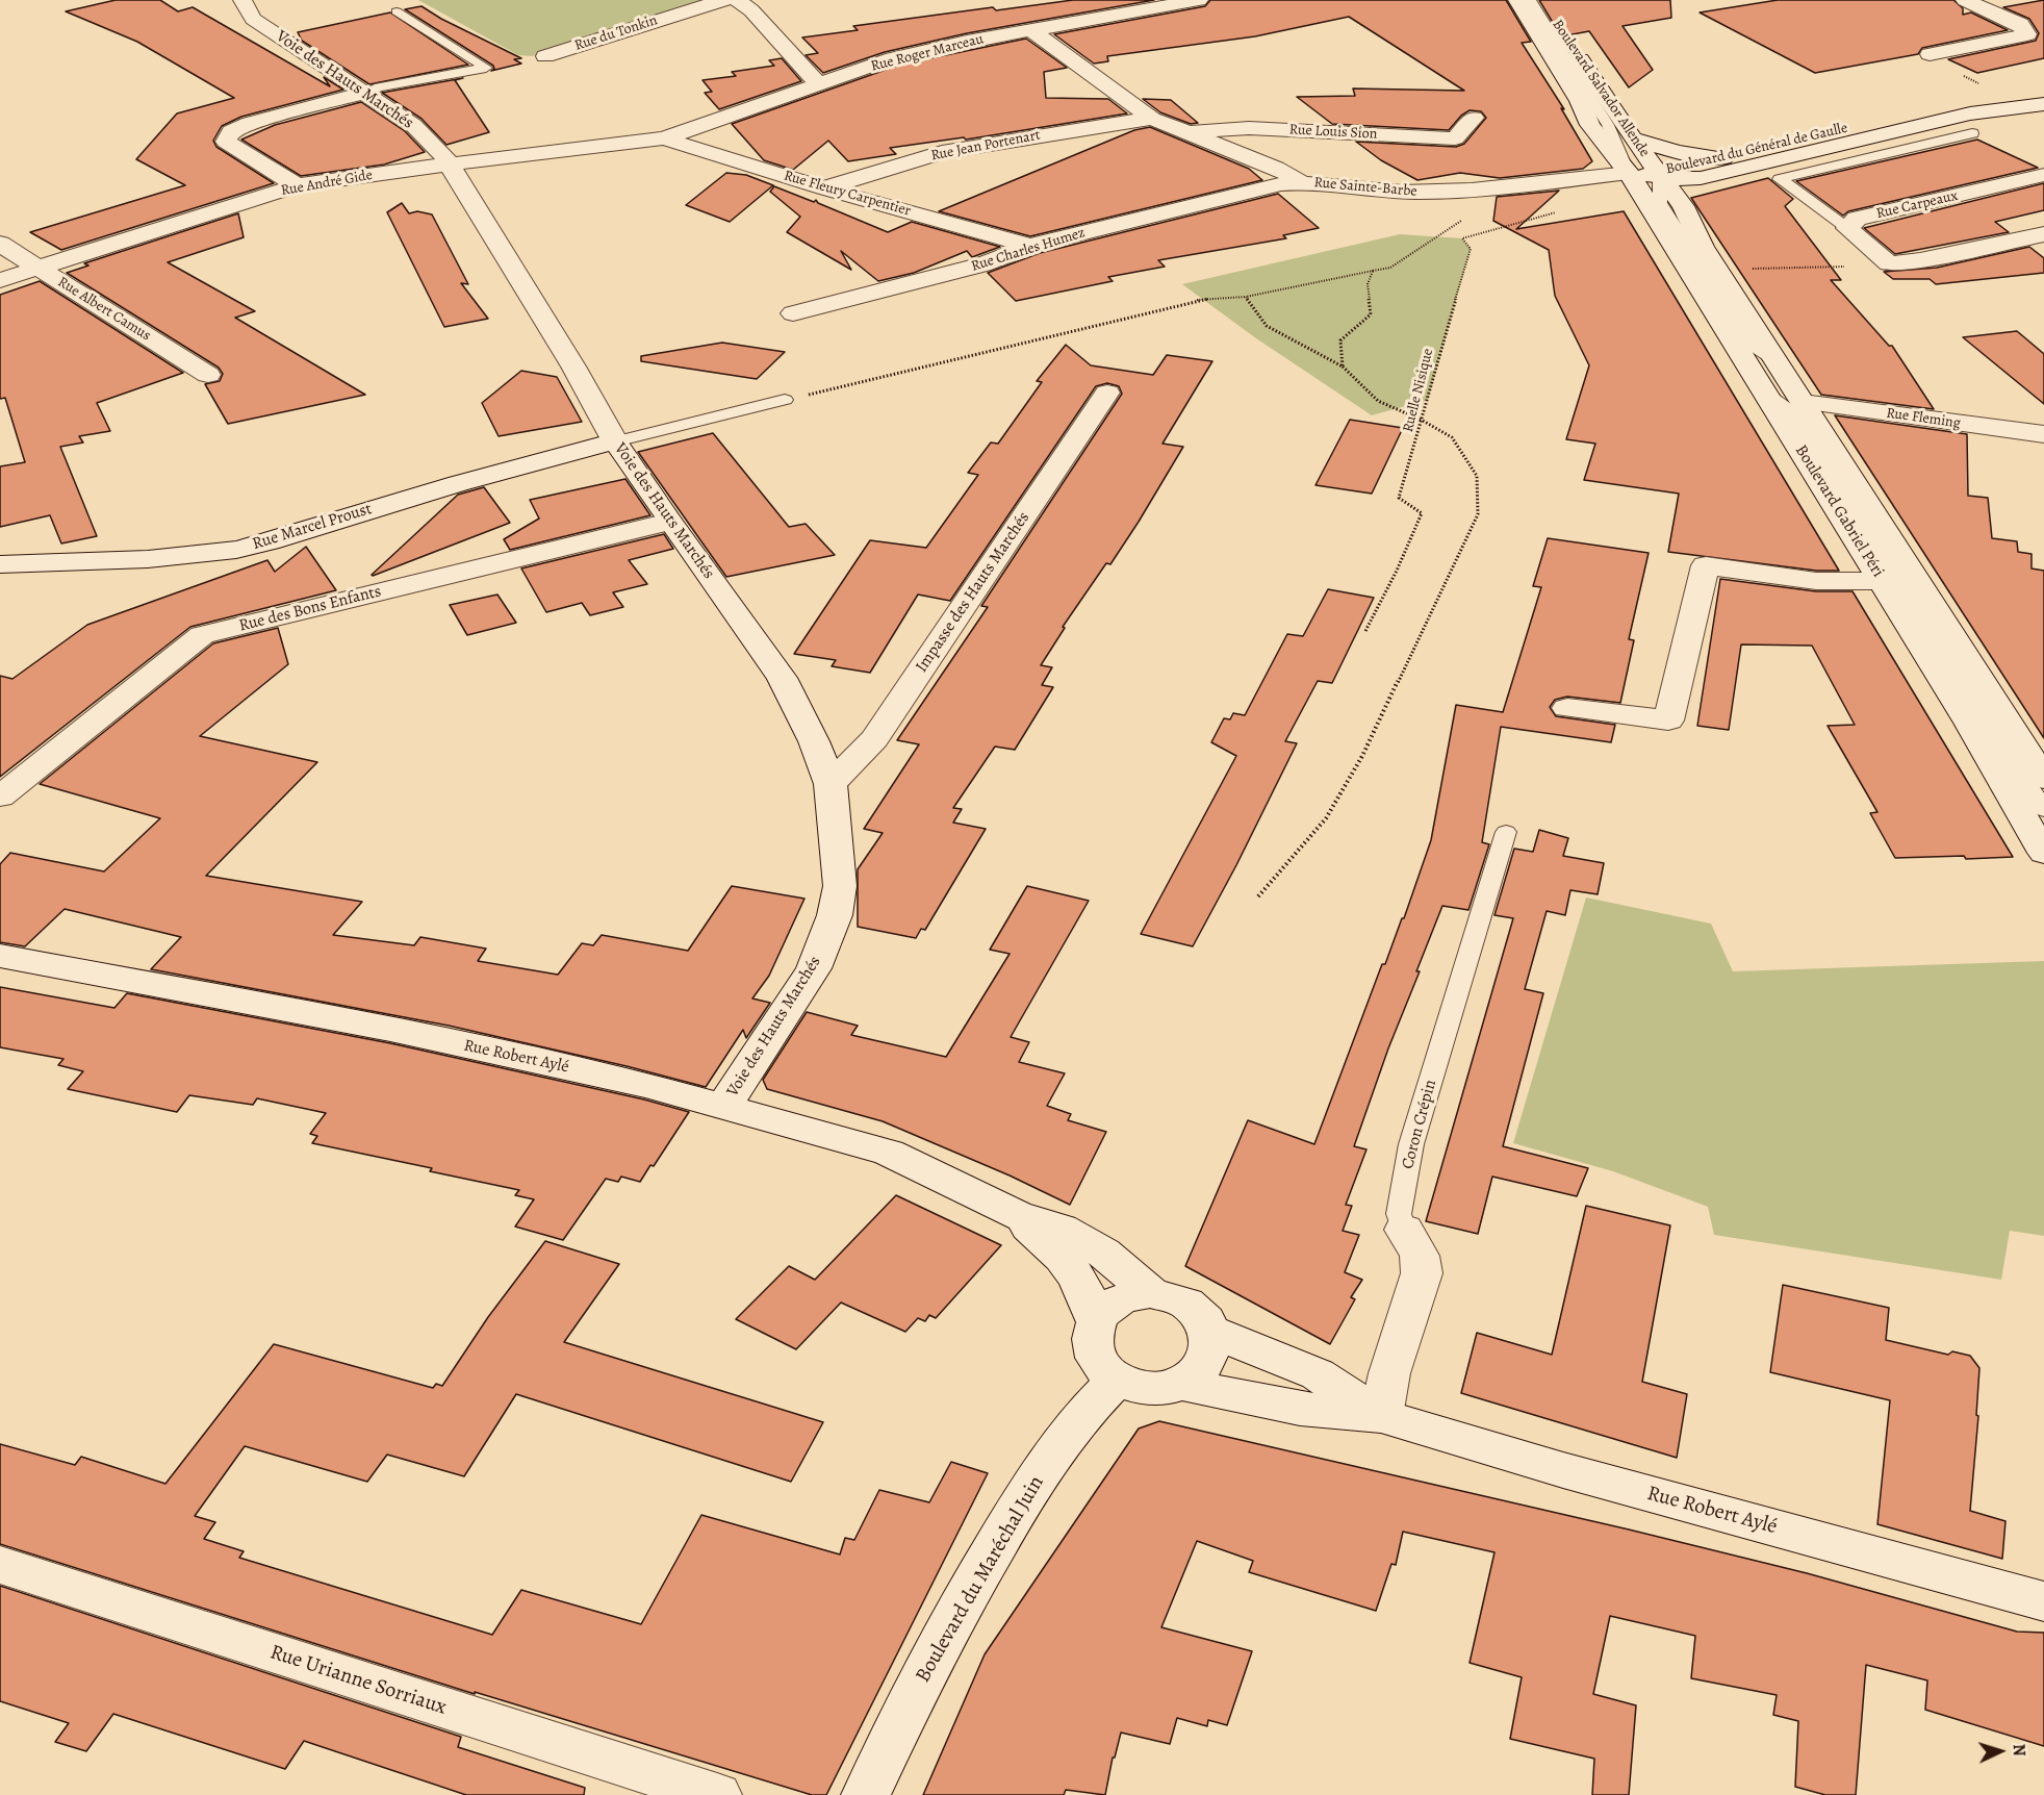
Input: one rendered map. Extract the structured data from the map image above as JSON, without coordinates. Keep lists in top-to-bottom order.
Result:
{
  "streets": {
    "street": [
      "Rue du Tonkin",
      "Rue Roger Marceau",
      "Voie des Hauts Marchés",
      "Boulevard Salvador Allende",
      "Rue Louis Sion",
      "Rue Jean Portenart",
      "Boulevard du Général de Gaulle",
      "Rue André Gide",
      "Rue Sainte-Barbe",
      "Rue Fleury Carpentier",
      "Rue Carpeaux",
      "Rue Charles Humez",
      "Rue Albert Camus",
      "Rue Fleming",
      "Boulevard Gabriel Péri",
      "Rue Marcel Proust",
      "Impasse des Hauts Marchés",
      "Rue des Bons Enfants",
      "Rue Robert Aylé",
      "Coron Crépin",
      "Boulevard du Maréchal Juin",
      "Rue Urianne Sorriaux"
    ],
    "path": ["Ruelle Nisique"]
  },
  "crossings": [
    ["Rue Roger Marceau", "Rue André Gide"],
    ["Rue Roger Marceau", "Rue Sainte-Barbe"],
    ["Rue Roger Marceau", "Rue Fleury Carpentier"],
    ["Voie des Hauts Marchés", "Rue André Gide"],
    ["Voie des Hauts Marchés", "Rue Marcel Proust"],
    ["Voie des Hauts Marchés", "Impasse des Hauts Marchés"],
    ["Voie des Hauts Marchés", "Rue des Bons Enfants"],
    ["Voie des Hauts Marchés", "Rue Robert Aylé"],
    ["Boulevard Salvador Allende", "Boulevard du Général de Gaulle"],
    ["Boulevard Salvador Allende", "Rue Sainte-Barbe"],
    ["Boulevard Salvador Allende", "Boulevard Gabriel Péri"],
    ["Rue Louis Sion", "Rue Sainte-Barbe"],
    ["Rue Jean Portenart", "Rue Sainte-Barbe"],
    ["Rue Jean Portenart", "Rue Fleury Carpentier"],
    ["Boulevard du Général de Gaulle", "Rue Sainte-Barbe"],
    ["Boulevard du Général de Gaulle", "Boulevard Gabriel Péri"],
    ["Rue André Gide", "Rue Fleury Carpentier"],
    ["Rue André Gide", "Rue Albert Camus"],
    ["Rue Sainte-Barbe", "Rue Charles Humez"],
    ["Rue Sainte-Barbe", "Boulevard Gabriel Péri"],
    ["Rue Fleury Carpentier", "Rue Charles Humez"],
    ["Rue Fleming", "Boulevard Gabriel Péri"],
    ["Rue Robert Aylé", "Coron Crépin"],
    ["Rue Robert Aylé", "Boulevard du Maréchal Juin"]
  ],
  "north": "right"
}
